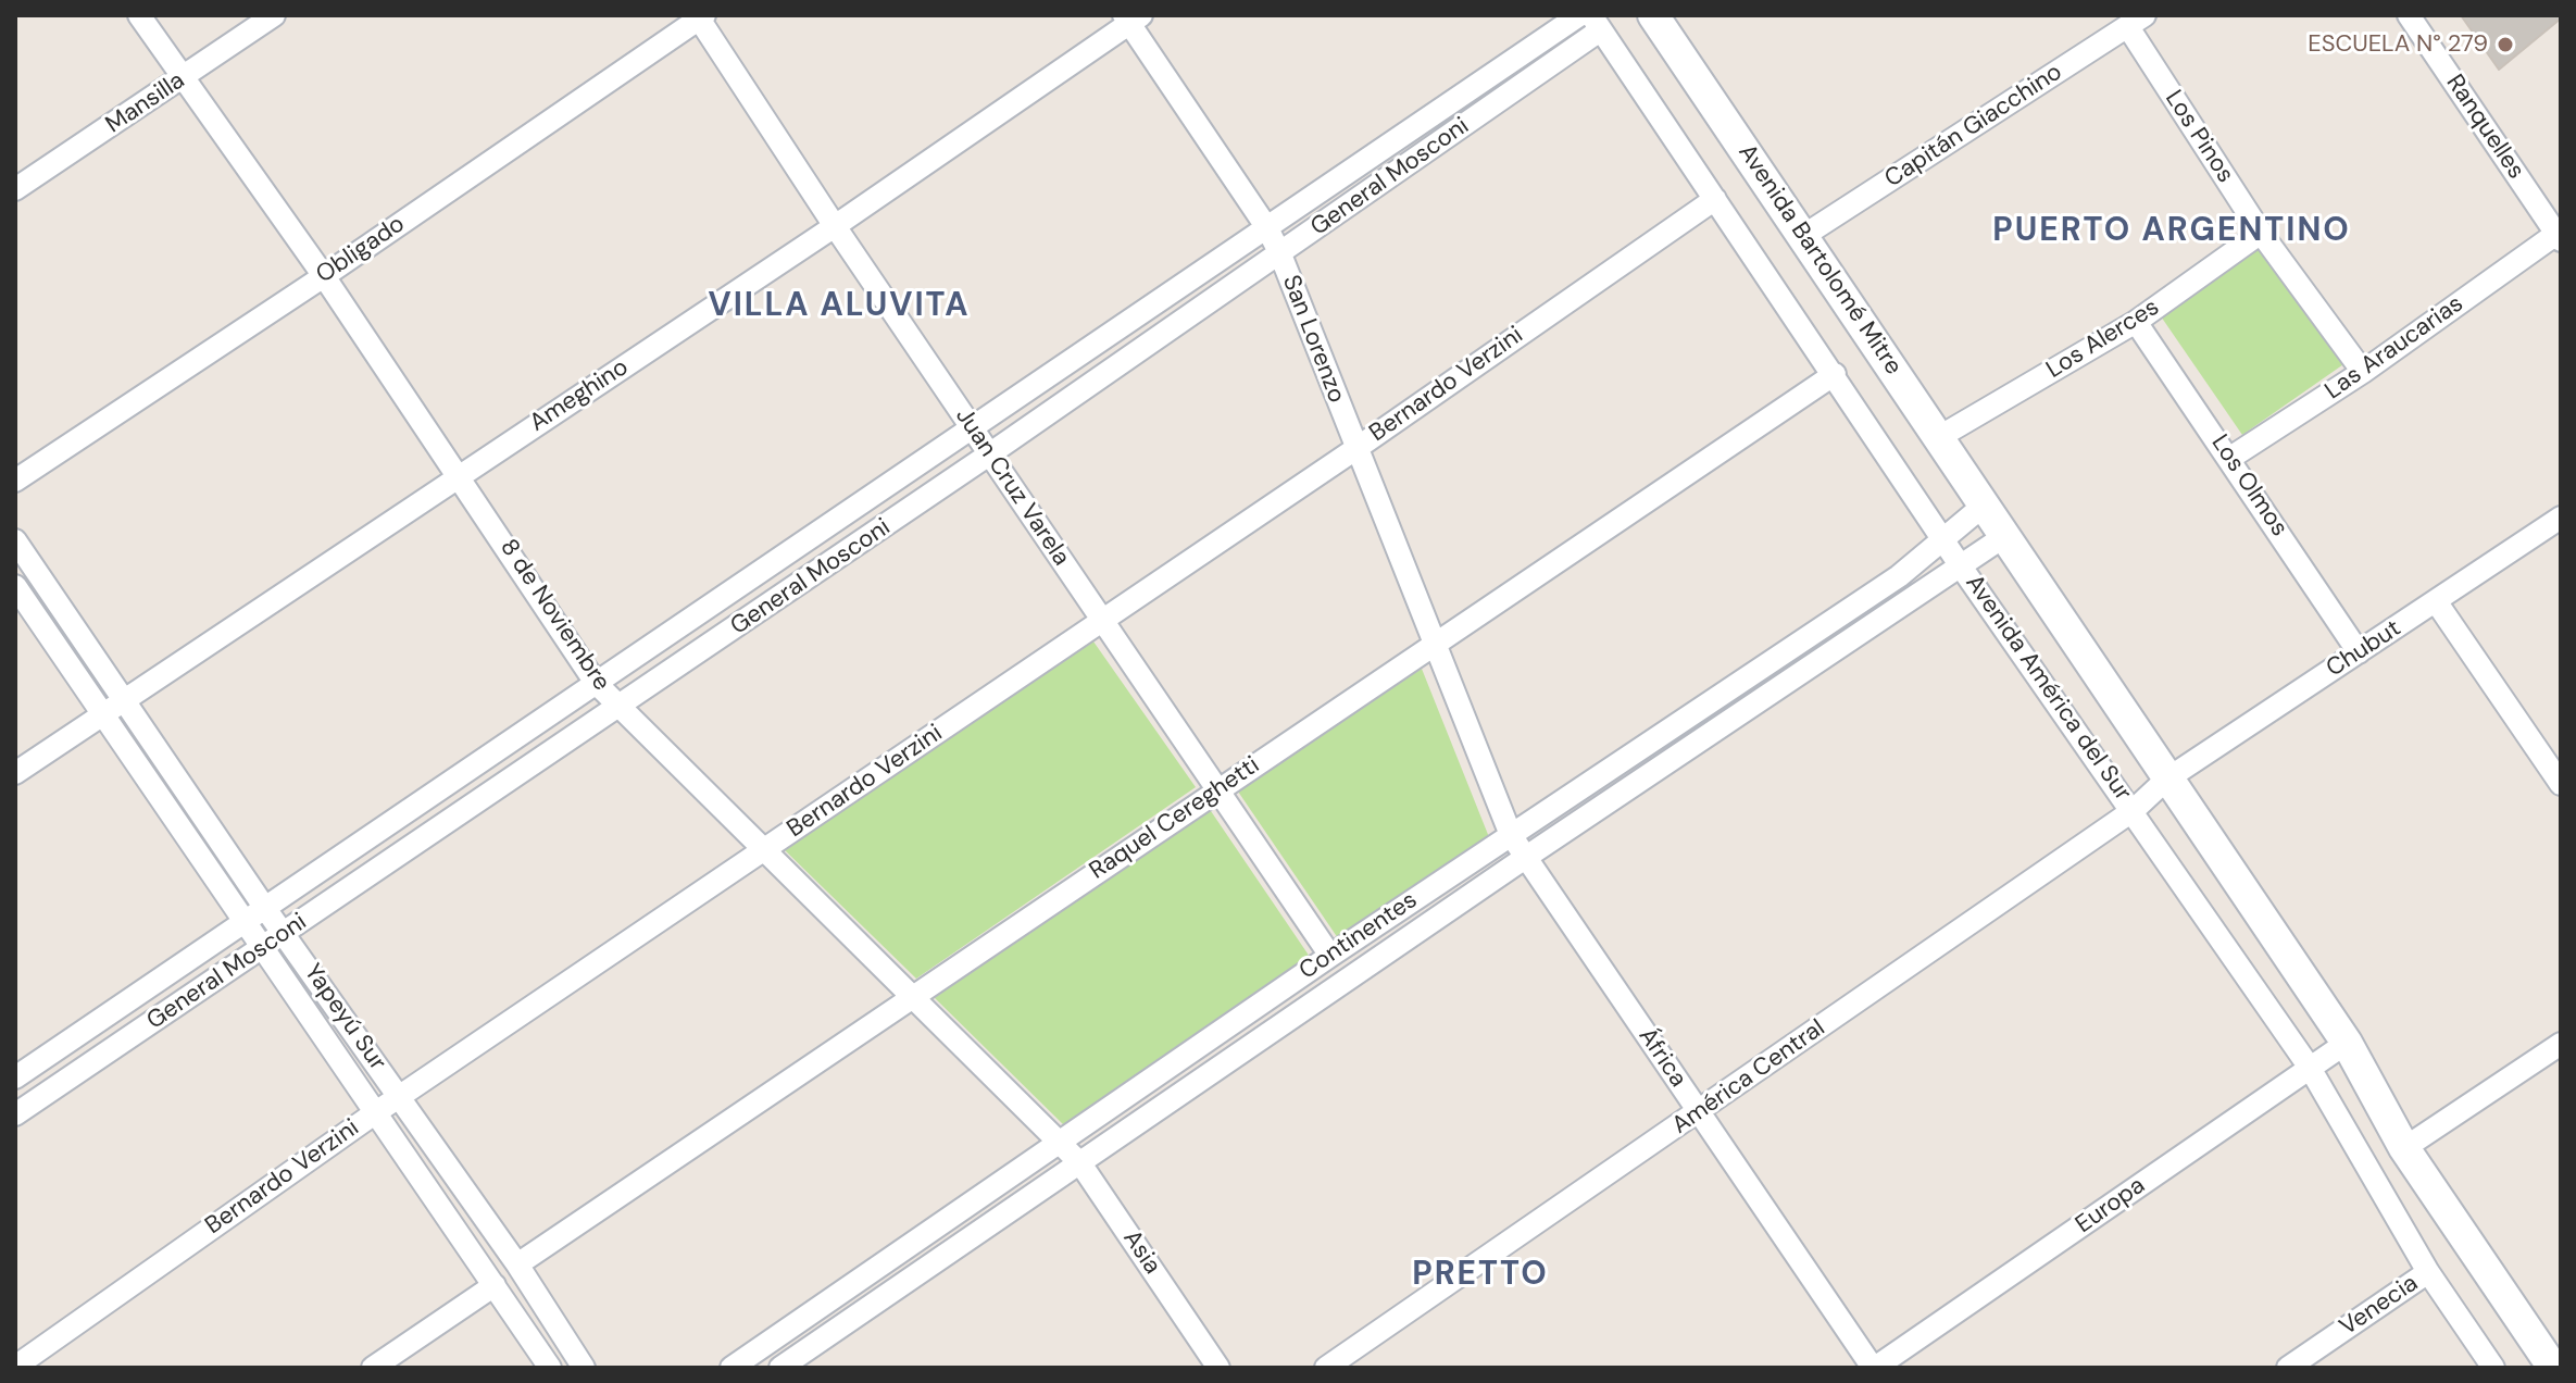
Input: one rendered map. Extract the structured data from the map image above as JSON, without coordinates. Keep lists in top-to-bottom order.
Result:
{
  "streets": {
    "street": [
      "Mansilla",
      "Capitán Giacchino",
      "Ranquelles",
      "Los Pinos",
      "General Mosconi",
      "Obligado",
      "Avenida Bartolomé Mitre",
      "San Lorenzo",
      "Los Alerces",
      "Las Araucarias",
      "Bernardo Verzini",
      "Ameghino",
      "Los Olmos",
      "Juan Cruz Varela",
      "8 de Noviembre",
      "Chubut",
      "Avenida América del Sur",
      "Raquel Cereghetti",
      "Continentes",
      "Yapeyú Sur",
      "África",
      "América Central",
      "Europa",
      "Asia",
      "Venecia"
    ]
  },
  "crossings": [
    ["Mansilla", "8 de Noviembre"],
    ["Capitán Giacchino", "Los Pinos"],
    ["Capitán Giacchino", "Avenida Bartolomé Mitre"],
    ["Ranquelles", "Las Araucarias"],
    ["Los Pinos", "Los Alerces"],
    ["Los Pinos", "Las Araucarias"],
    ["General Mosconi", "San Lorenzo"],
    ["General Mosconi", "Juan Cruz Varela"],
    ["General Mosconi", "8 de Noviembre"],
    ["General Mosconi", "Avenida América del Sur"],
    ["General Mosconi", "Yapeyú Sur"],
    ["Obligado", "Juan Cruz Varela"],
    ["Obligado", "8 de Noviembre"],
    ["Avenida Bartolomé Mitre", "Los Alerces"],
    ["Avenida Bartolomé Mitre", "Avenida América del Sur"],
    ["Avenida Bartolomé Mitre", "Continentes"],
    ["San Lorenzo", "Bernardo Verzini"],
    ["San Lorenzo", "Ameghino"],
    ["San Lorenzo", "Raquel Cereghetti"],
    ["San Lorenzo", "Continentes"],
    ["San Lorenzo", "África"],
    ["Los Alerces", "Los Olmos"],
    ["Las Araucarias", "Los Olmos"],
    ["Bernardo Verzini", "Juan Cruz Varela"],
    ["Bernardo Verzini", "8 de Noviembre"],
    ["Bernardo Verzini", "Avenida América del Sur"],
    ["Bernardo Verzini", "Yapeyú Sur"],
    ["Ameghino", "Juan Cruz Varela"],
    ["Ameghino", "8 de Noviembre"],
    ["Ameghino", "Yapeyú Sur"],
    ["Los Olmos", "Chubut"],
    ["Juan Cruz Varela", "Raquel Cereghetti"],
    ["Juan Cruz Varela", "Continentes"],
    ["8 de Noviembre", "Raquel Cereghetti"],
    ["8 de Noviembre", "Continentes"],
    ["8 de Noviembre", "Asia"],
    ["Chubut", "Avenida América del Sur"],
    ["Chubut", "América Central"],
    ["Avenida América del Sur", "Raquel Cereghetti"],
    ["Avenida América del Sur", "Continentes"],
    ["Avenida América del Sur", "América Central"],
    ["Avenida América del Sur", "Europa"],
    ["Avenida América del Sur", "Venecia"],
    ["Raquel Cereghetti", "Yapeyú Sur"],
    ["Continentes", "África"],
    ["Continentes", "Asia"],
    ["África", "América Central"],
    ["África", "Europa"]
  ],
  "districts": ["PUERTO ARGENTINO", "VILLA ALUVITA", "PRETTO"],
  "places": ["ESCUELA N° 279"]
}
